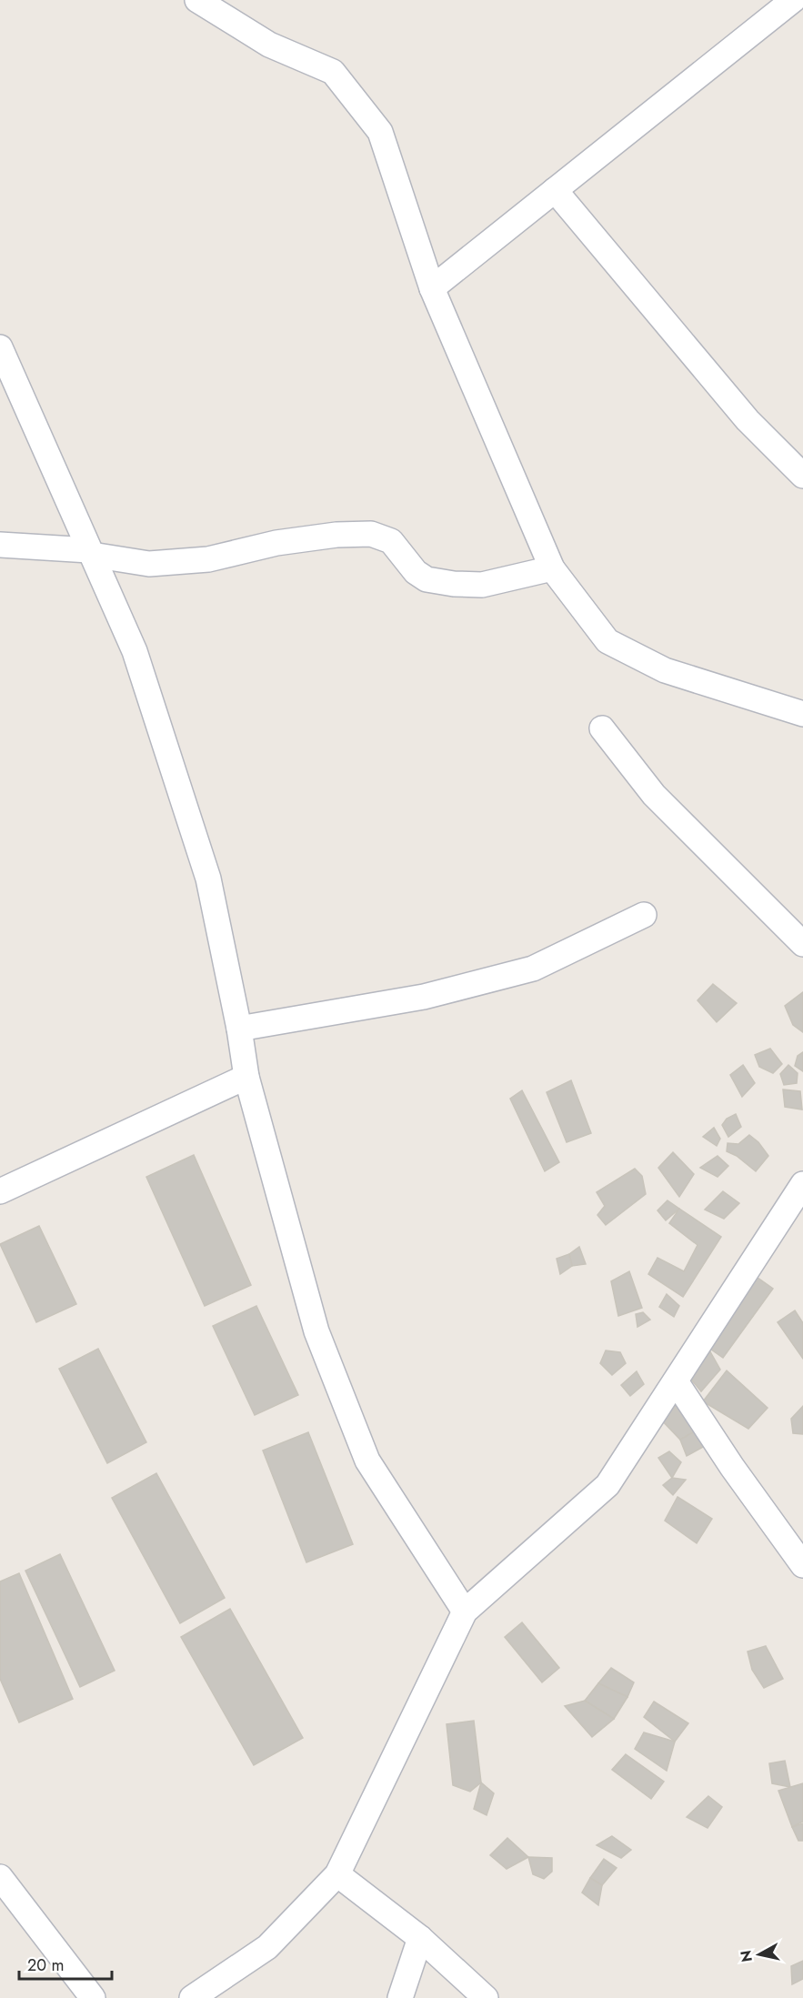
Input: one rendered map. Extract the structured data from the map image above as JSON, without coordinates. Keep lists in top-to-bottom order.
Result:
{
  "scale_bar": "20 m",
  "north": "left"
}
